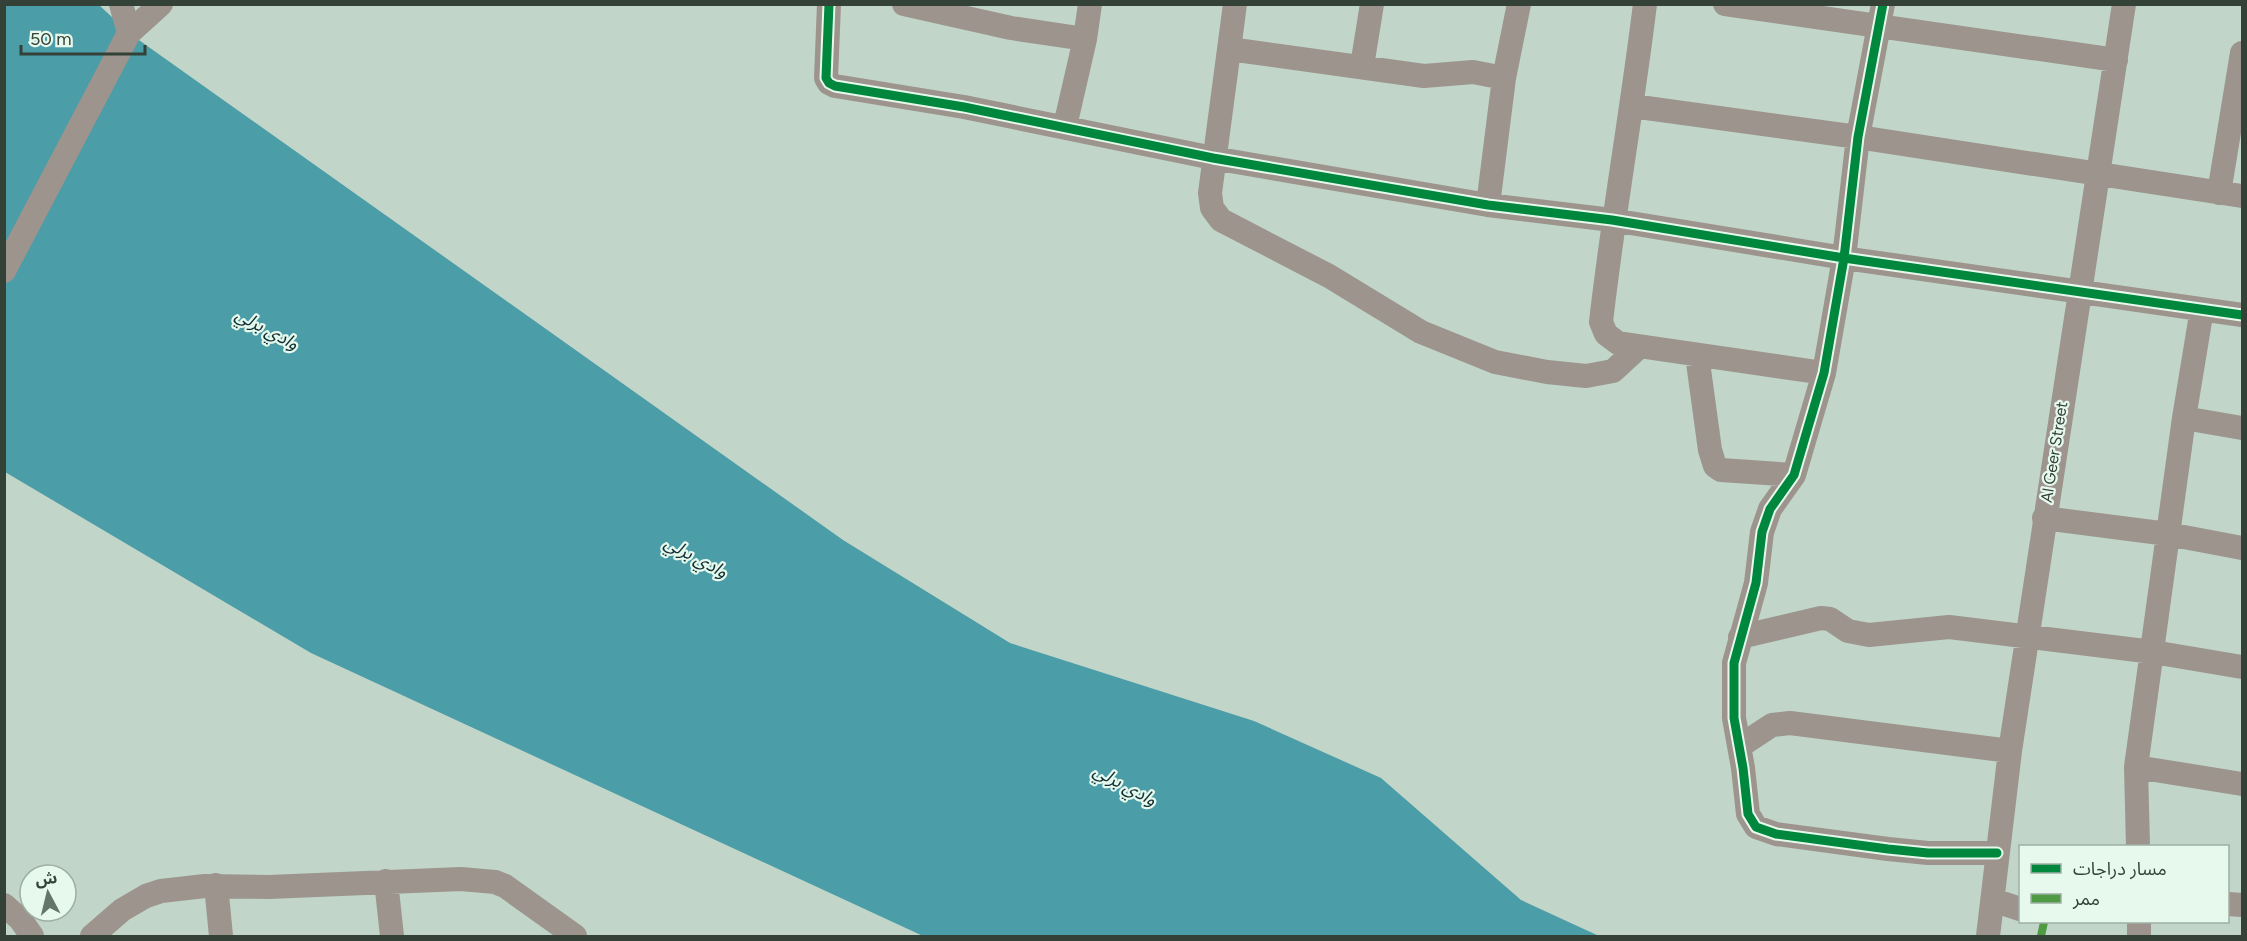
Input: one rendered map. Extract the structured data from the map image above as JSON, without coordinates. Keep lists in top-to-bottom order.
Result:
{
  "streets": {
    "street": ["Al Geer Street"]
  },
  "water": ["وادي برلي"],
  "legend": ["مسار دراجات", "ممر"],
  "scale_bar": "50 m",
  "north": "top"
}
